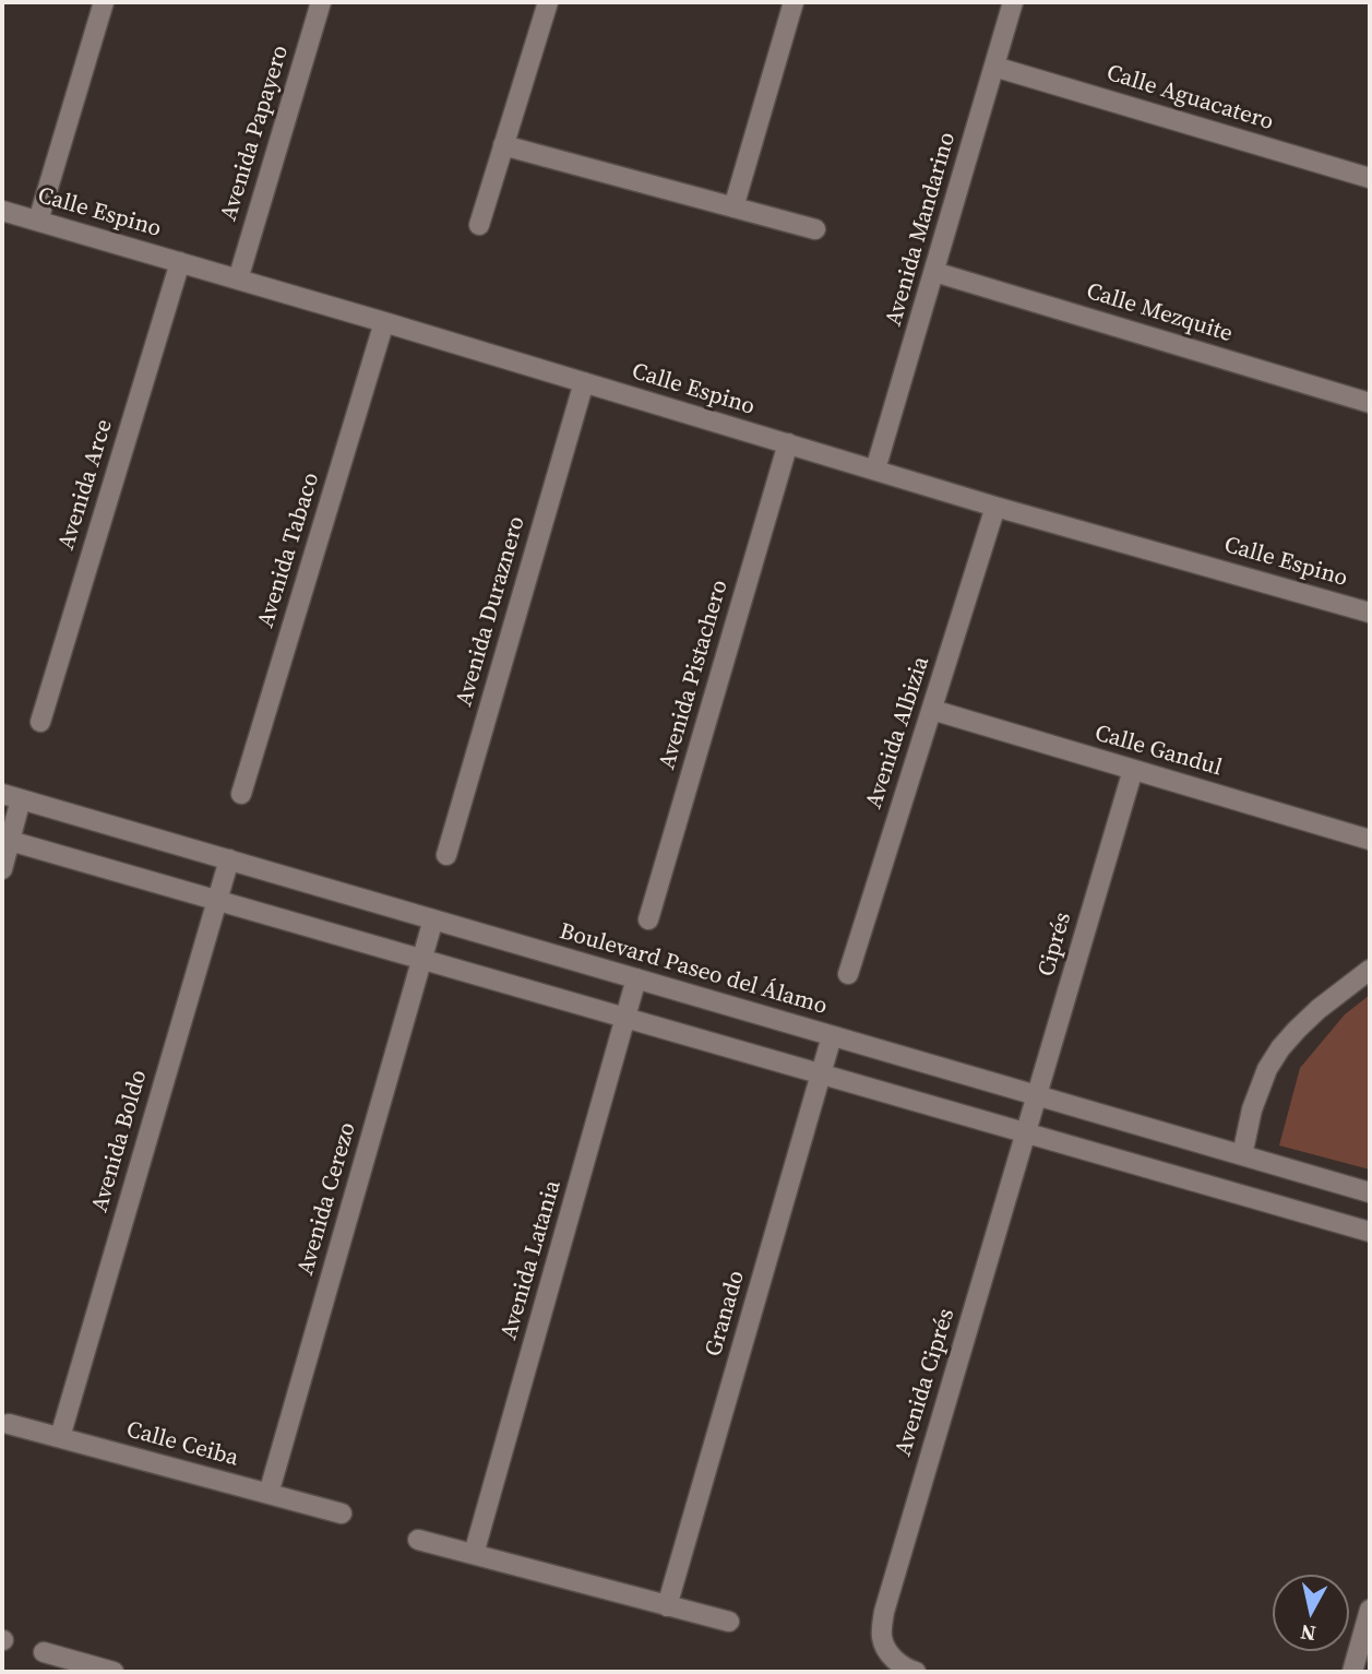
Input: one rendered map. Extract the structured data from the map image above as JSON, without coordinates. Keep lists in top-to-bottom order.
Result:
{
  "streets": {
    "street": [
      "Calle Aguacatero",
      "Avenida Papayero",
      "Calle Espino",
      "Avenida Mandarino",
      "Calle Mezquite",
      "Avenida Arce",
      "Avenida Tabaco",
      "Avenida Duraznero",
      "Avenida Pistachero",
      "Avenida Albizia",
      "Calle Gandul",
      "Ciprés",
      "Boulevard Paseo del Álamo",
      "Avenida Boldo",
      "Avenida Cerezo",
      "Avenida Latania",
      "Granado",
      "Avenida Ciprés",
      "Calle Ceiba"
    ]
  },
  "crossings": [
    ["Calle Aguacatero", "Avenida Mandarino"],
    ["Avenida Papayero", "Calle Espino"],
    ["Calle Espino", "Avenida Mandarino"],
    ["Calle Espino", "Avenida Arce"],
    ["Calle Espino", "Avenida Tabaco"],
    ["Calle Espino", "Avenida Duraznero"],
    ["Calle Espino", "Avenida Pistachero"],
    ["Calle Espino", "Avenida Albizia"],
    ["Avenida Mandarino", "Calle Mezquite"],
    ["Avenida Albizia", "Calle Gandul"],
    ["Calle Gandul", "Ciprés"],
    ["Ciprés", "Boulevard Paseo del Álamo"],
    ["Ciprés", "Avenida Ciprés"],
    ["Boulevard Paseo del Álamo", "Avenida Boldo"],
    ["Boulevard Paseo del Álamo", "Avenida Cerezo"],
    ["Boulevard Paseo del Álamo", "Avenida Latania"],
    ["Boulevard Paseo del Álamo", "Granado"],
    ["Avenida Boldo", "Calle Ceiba"],
    ["Avenida Cerezo", "Calle Ceiba"]
  ],
  "north": "bottom"
}
